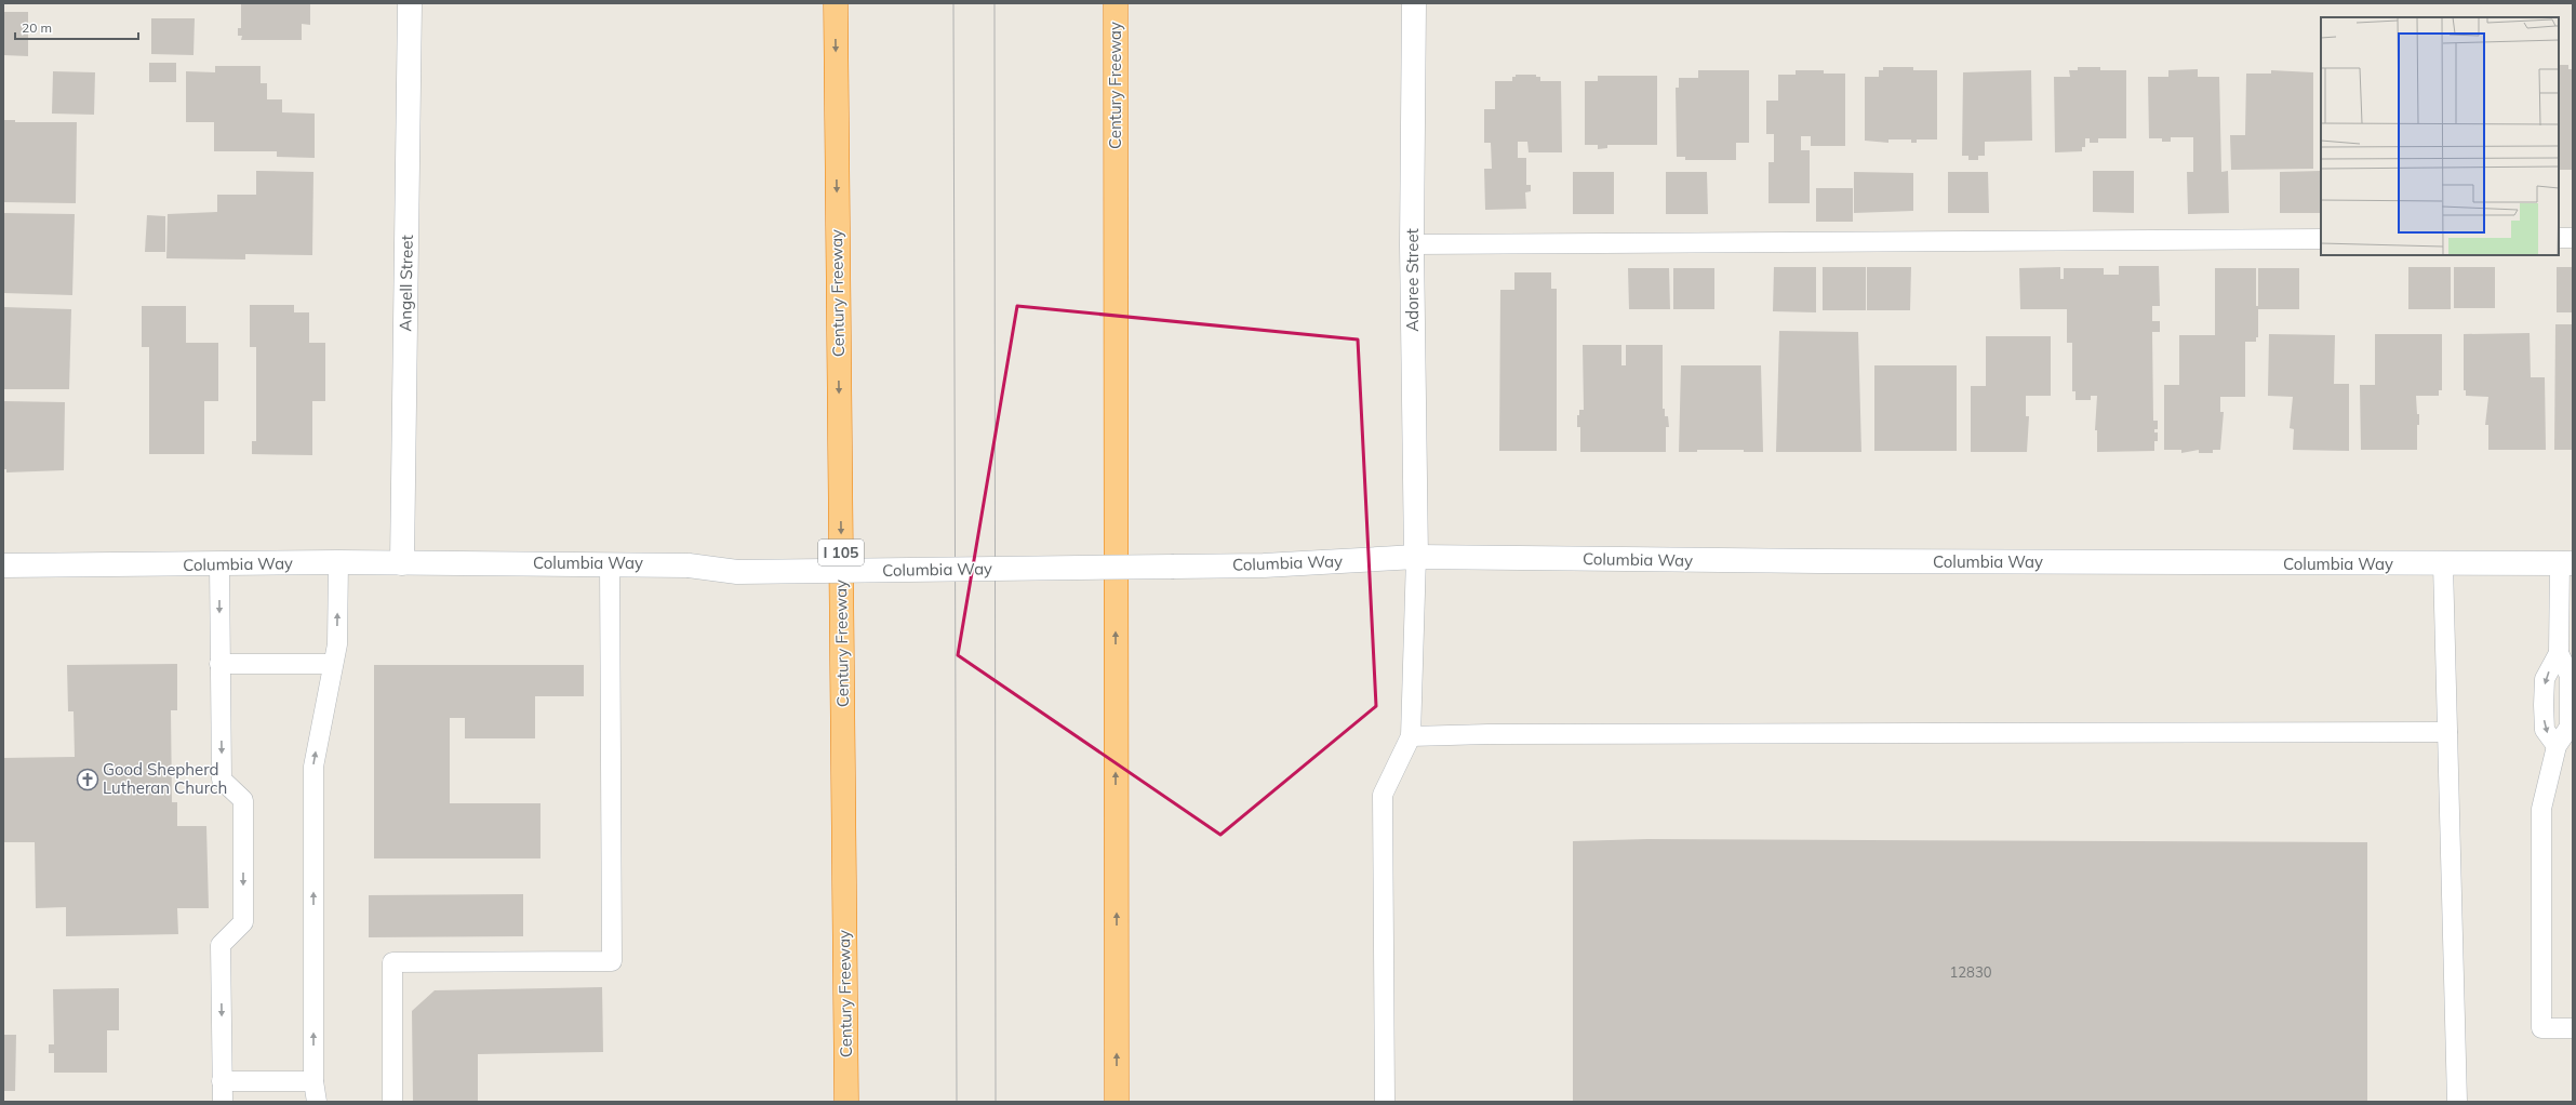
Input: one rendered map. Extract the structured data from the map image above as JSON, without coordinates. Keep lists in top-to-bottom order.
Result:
{
  "streets": {
    "highway": ["Century Freeway", "I 105"],
    "street": ["Adoree Street", "Angell Street", "Columbia Way"]
  },
  "crossings": [
    ["Adoree Street", "Columbia Way"],
    ["Angell Street", "Columbia Way"]
  ],
  "places": {
    "church": ["Good Shepherd Lutheran Church"]
  },
  "house_numbers": ["12830"],
  "scale_bar": "20 m"
}
